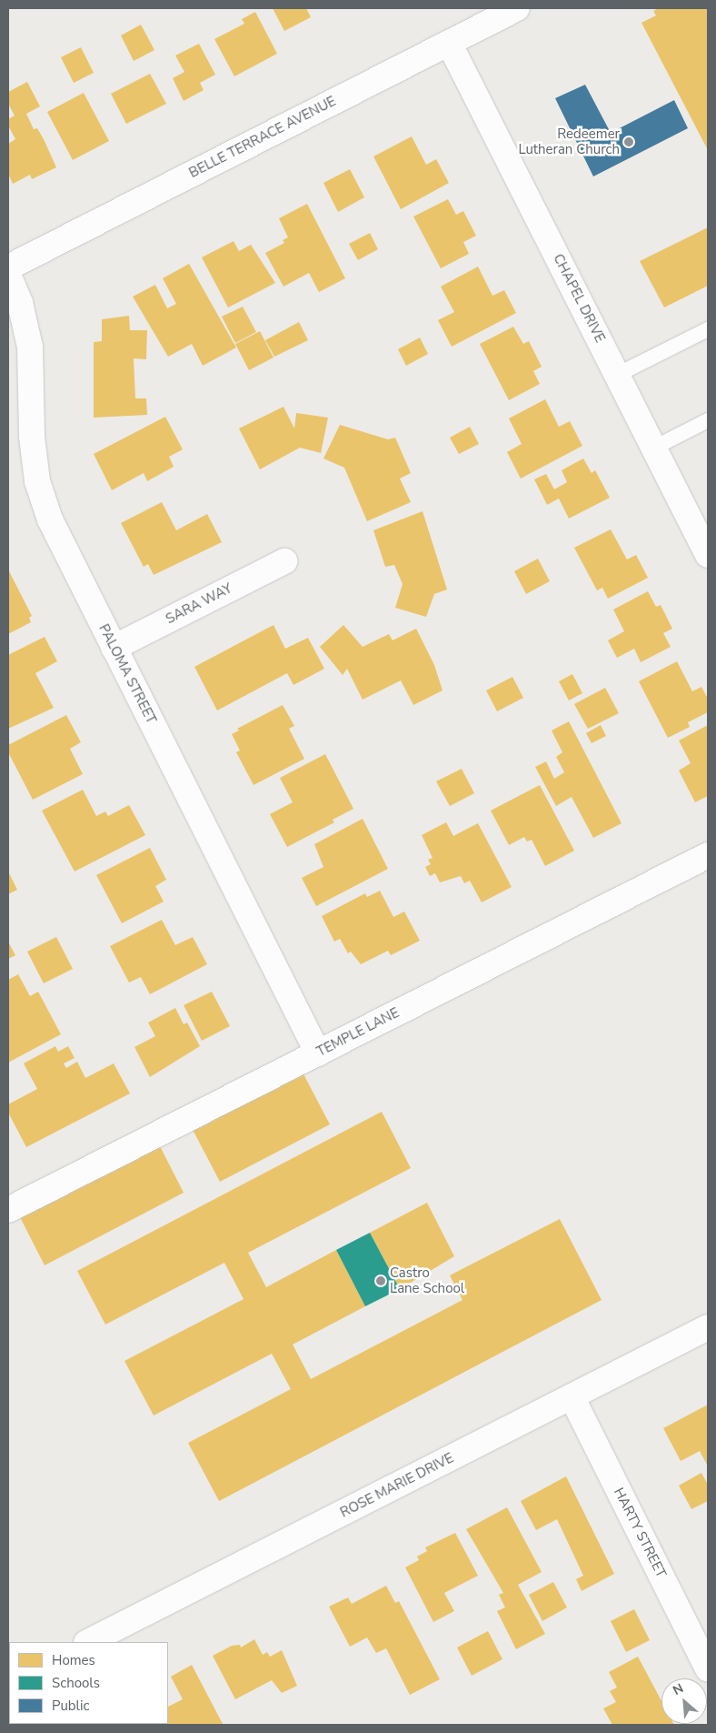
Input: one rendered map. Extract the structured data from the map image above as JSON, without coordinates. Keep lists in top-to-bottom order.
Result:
{
  "streets": {
    "street": [
      "BELLE TERRACE AVENUE",
      "CHAPEL DRIVE",
      "SARA WAY",
      "PALOMA STREET",
      "TEMPLE LANE",
      "ROSE MARIE DRIVE",
      "HARTY STREET"
    ]
  },
  "crossings": [
    ["BELLE TERRACE AVENUE", "CHAPEL DRIVE"],
    ["SARA WAY", "PALOMA STREET"],
    ["PALOMA STREET", "TEMPLE LANE"],
    ["ROSE MARIE DRIVE", "HARTY STREET"]
  ],
  "places": ["Redeemer Lutheran Church", "Castro Lane School"],
  "legend": ["Homes", "Schools", "Public"],
  "north": "top left"
}
